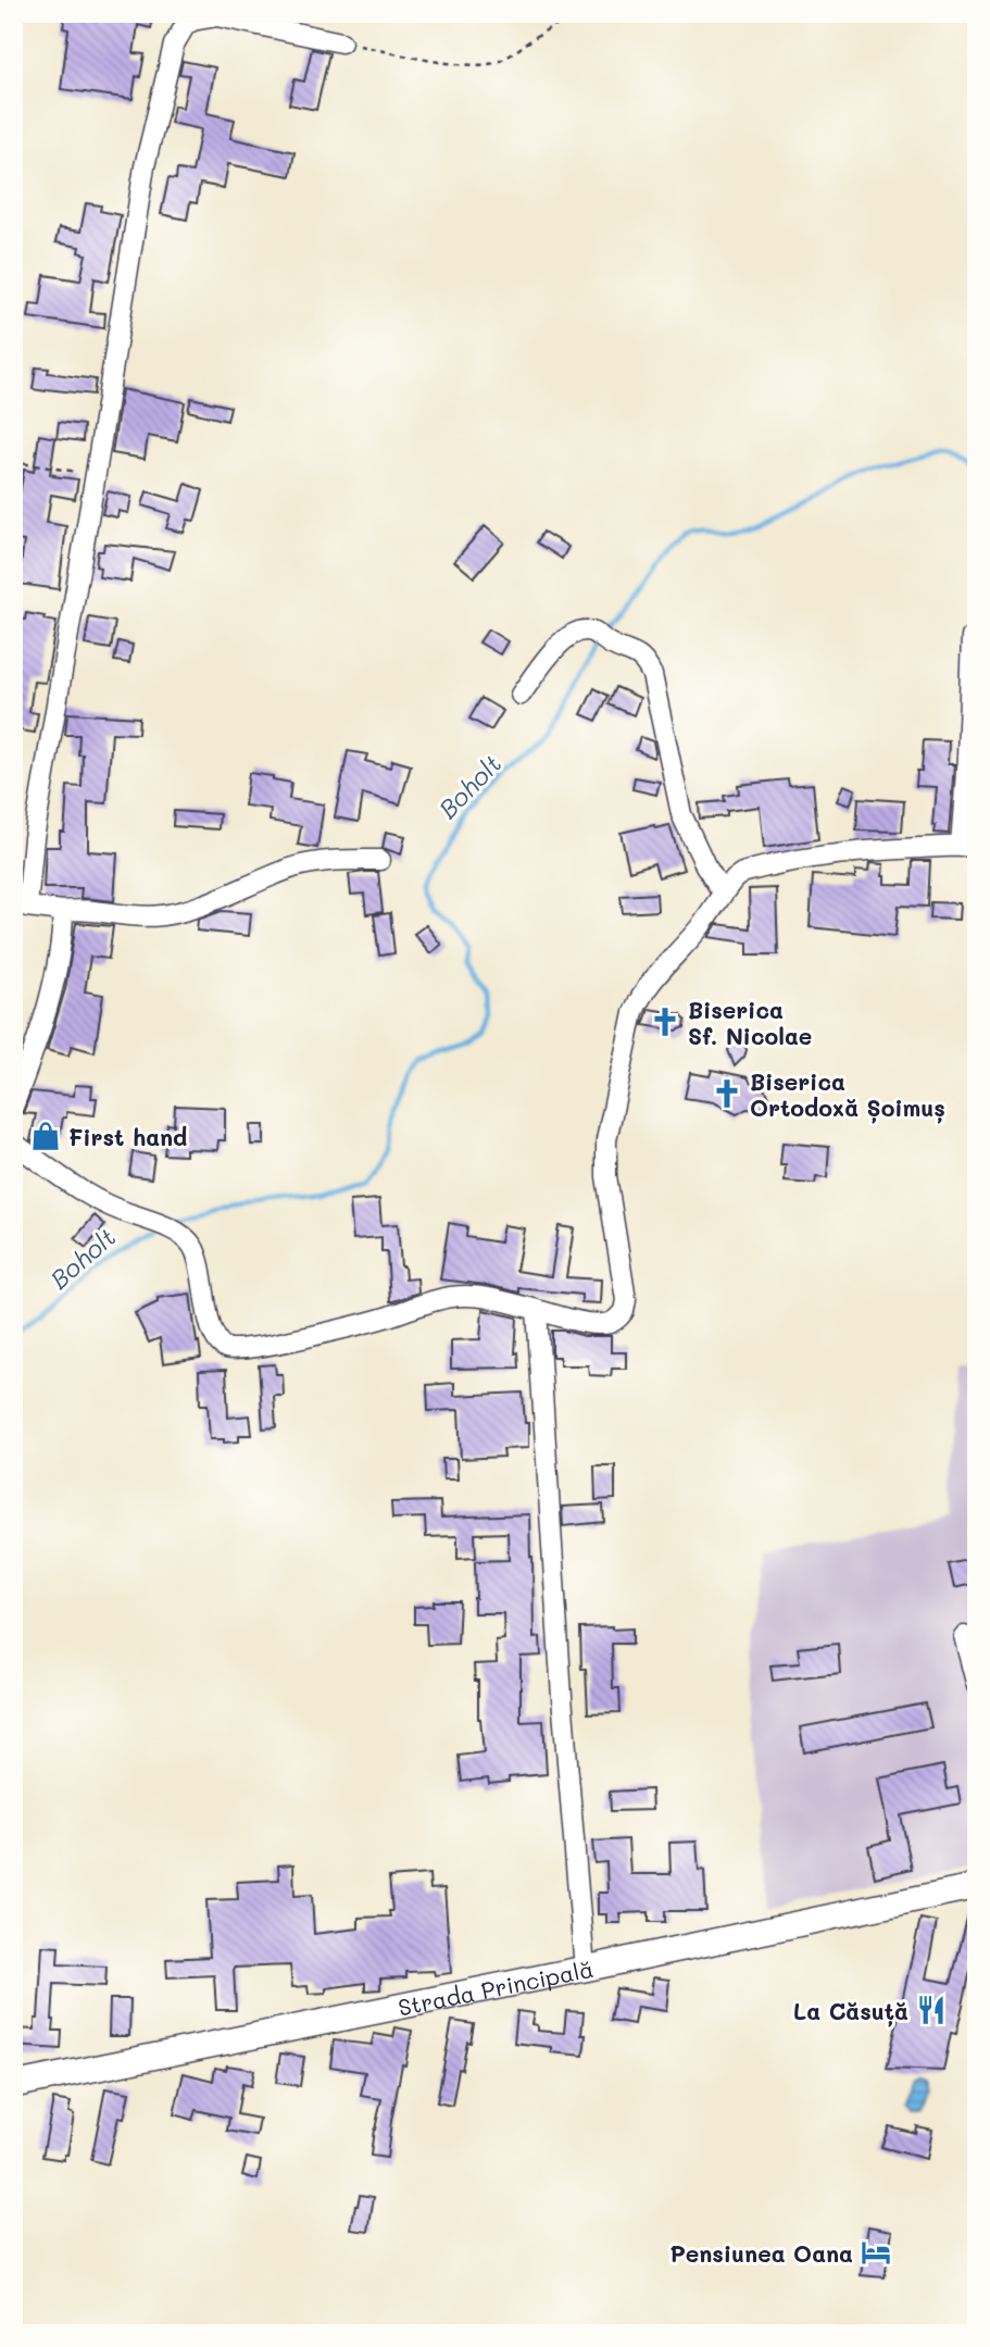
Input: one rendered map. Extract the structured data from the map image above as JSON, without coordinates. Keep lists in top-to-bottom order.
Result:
{
  "streets": {
    "main road": ["Strada Principală"]
  },
  "water": ["Boholt"],
  "places": {
    "church": ["Biserica Sf. Nicolae", "Biserica Ortodoxă Șoimuș"],
    "shop": ["First hand"],
    "restaurant": ["La Căsuță"],
    "hotel": ["Pensiunea Oana"]
  }
}
